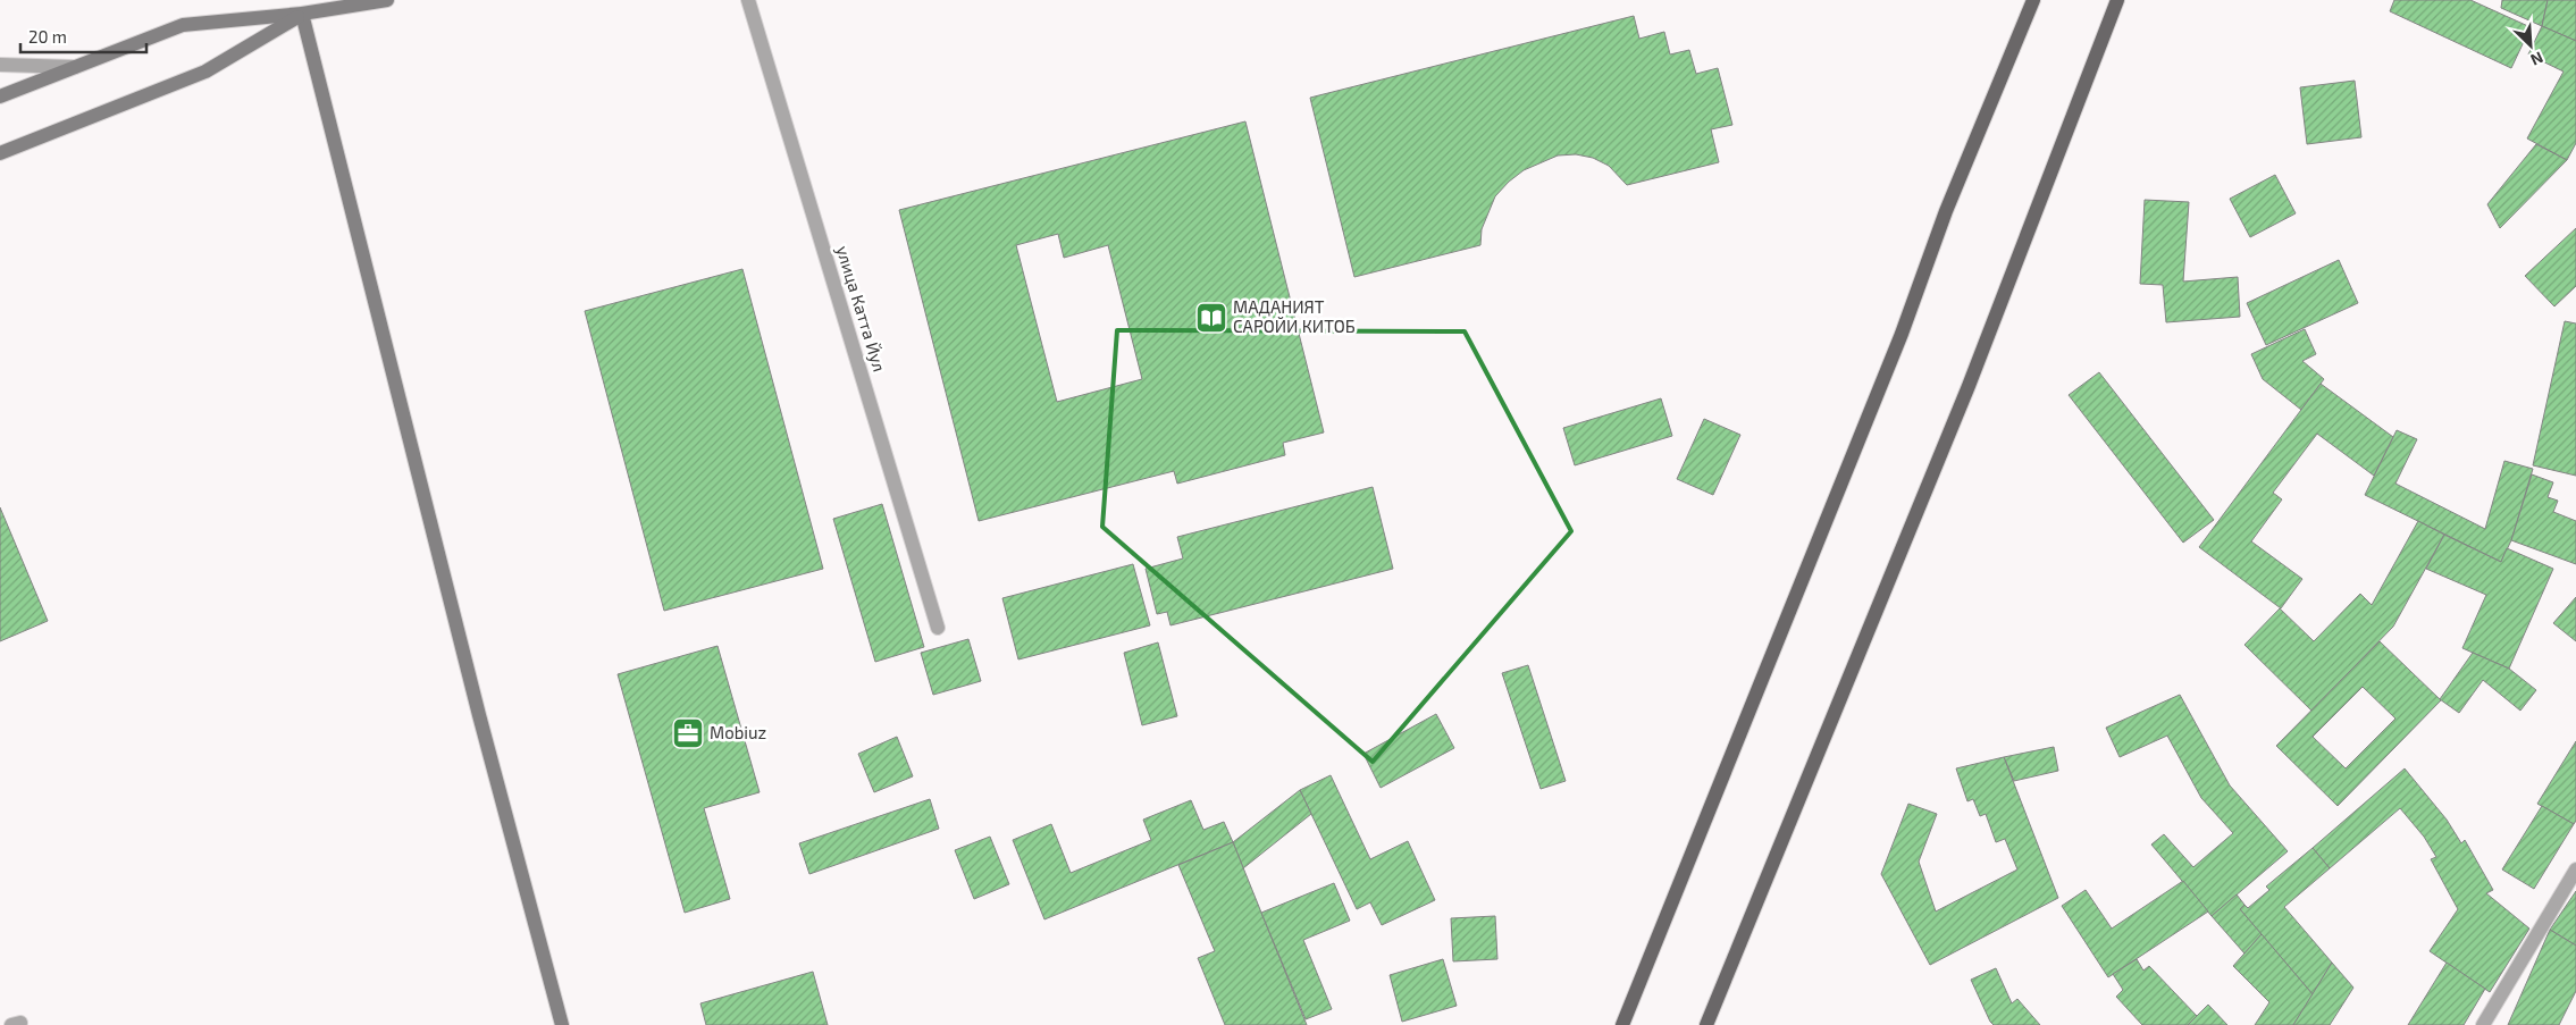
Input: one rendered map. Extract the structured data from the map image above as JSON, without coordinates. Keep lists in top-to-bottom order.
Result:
{
  "streets": {
    "street": ["улица Катта Йул"]
  },
  "places": {
    "library": ["МАДАНИЯТ САРОЙИ КИТОБ"],
    "office": ["Mobiuz"]
  },
  "scale_bar": "20 m",
  "north": "bottom right"
}
